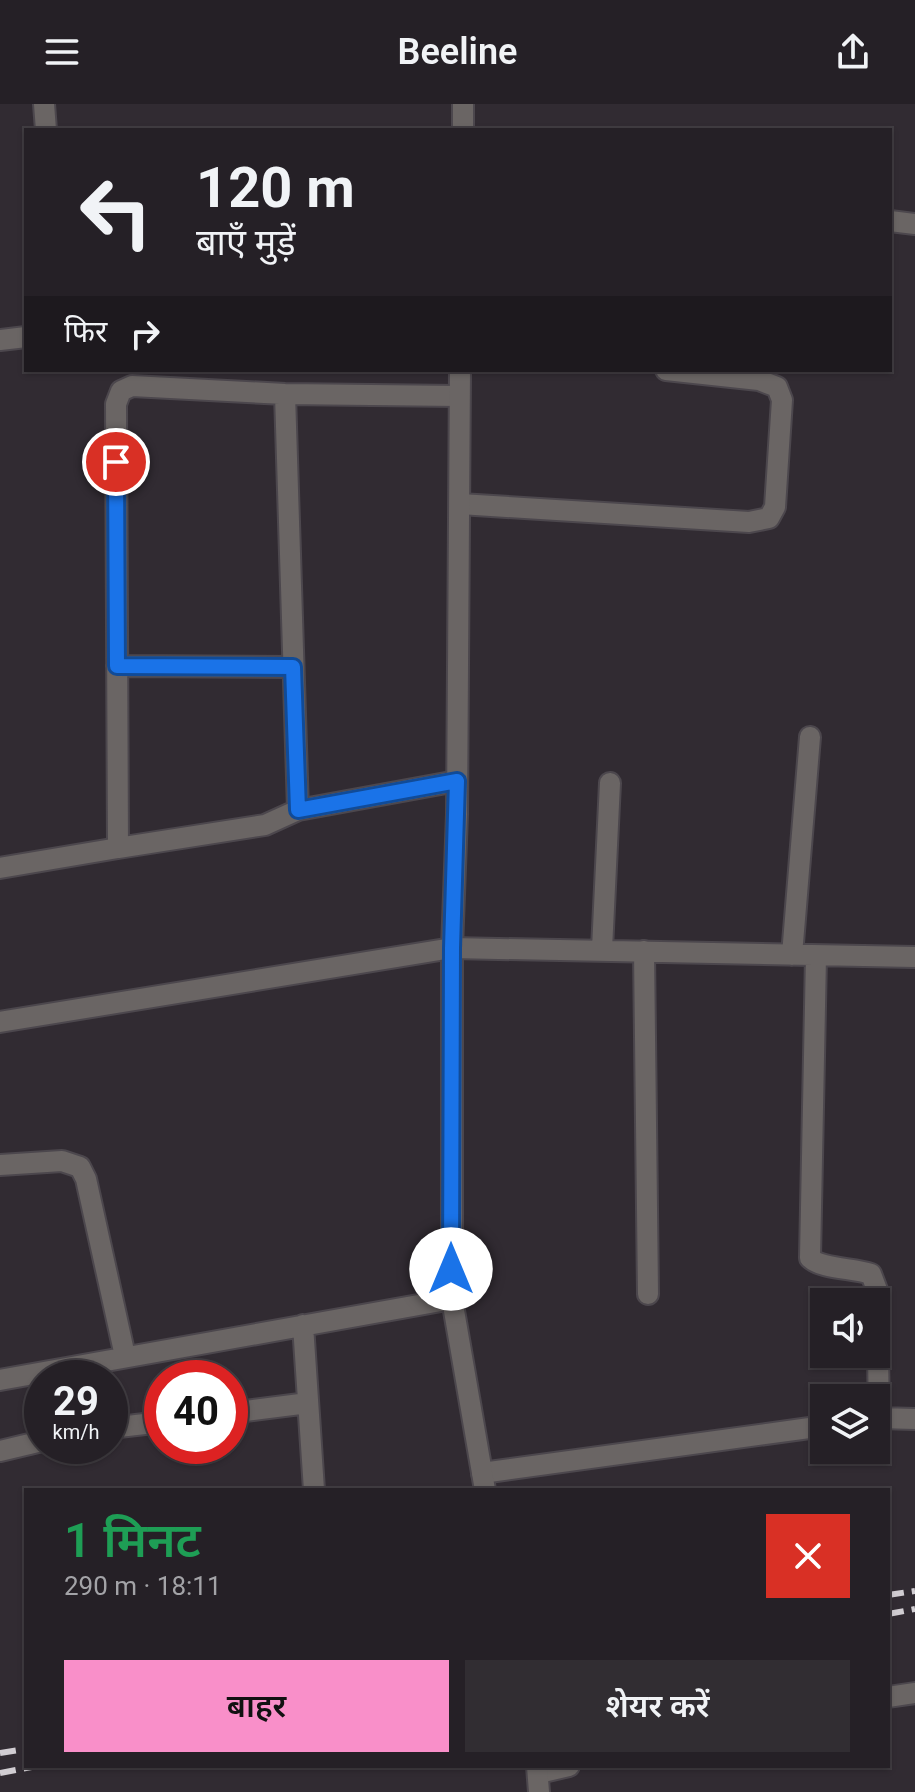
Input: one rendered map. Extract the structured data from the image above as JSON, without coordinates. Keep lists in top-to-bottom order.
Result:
{
  "page": {
    "header": "Beeline",
    "turn": ["120 m", "बाएँ मुड़ें"],
    "then": "फिर",
    "speed": "29 km/h",
    "limit": "40",
    "heading": ["1 मिनट", "290 m · 18:11"],
    "buttons": ["बाहर", "शेयर करें"]
  }
}
